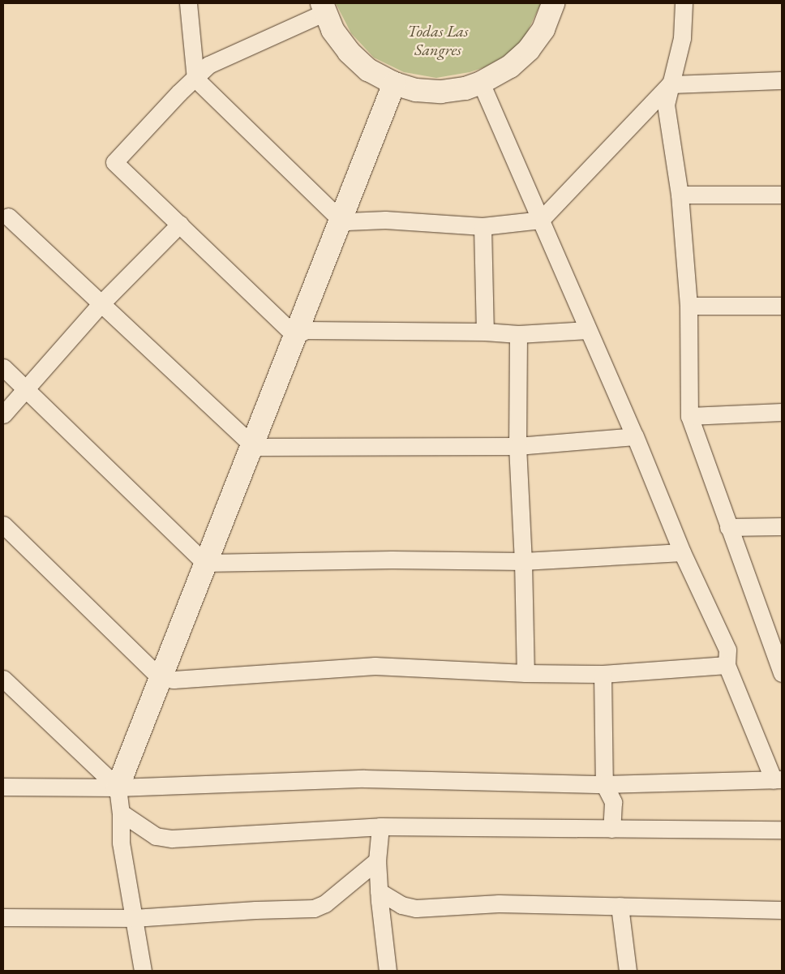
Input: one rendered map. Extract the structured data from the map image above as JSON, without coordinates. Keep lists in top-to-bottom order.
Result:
{
  "parks": ["Todas Las Sangres"]
}
